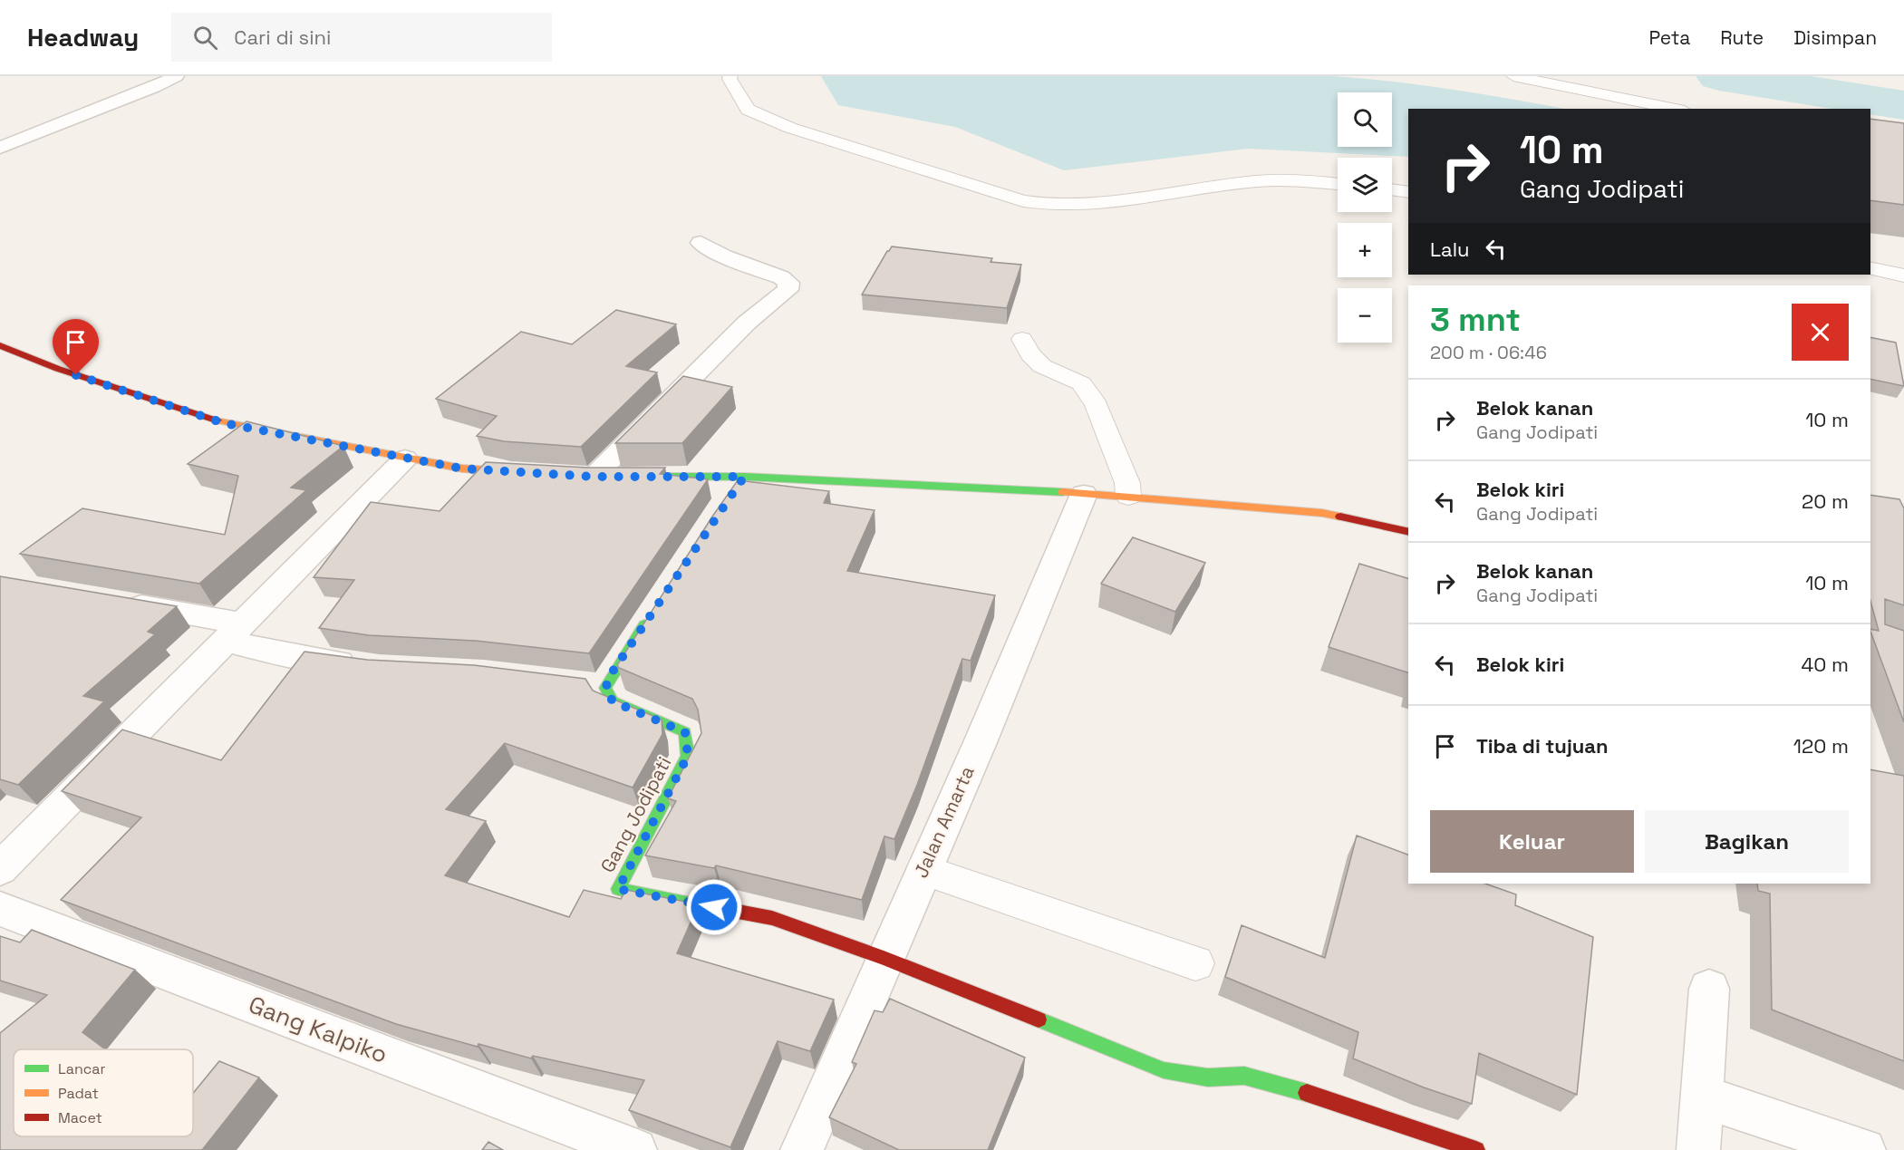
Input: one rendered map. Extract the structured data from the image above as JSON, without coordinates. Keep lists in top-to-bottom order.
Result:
{
  "streets": {
    "street": ["Gang Jodipati", "Jalan Amarta", "Gang Kalpiko"]
  },
  "crossings": [
    ["Gang Jodipati", "Jalan Amarta"]
  ],
  "legend": ["Lancar", "Padat", "Macet"],
  "page": {
    "header": "Headway",
    "search": "Cari di sini",
    "nav": ["Peta", "Rute", "Disimpan"],
    "map_buttons": ["+", "−"],
    "turn": ["10 m", "Gang Jodipati"],
    "then": "Lalu",
    "heading": ["3 mnt", "200 m · 06:46"],
    "list": [
      {
        "name": "Belok kanan",
        "note": "Gang Jodipati",
        "value": "10 m"
      },
      {
        "name": "Belok kiri",
        "note": "Gang Jodipati",
        "value": "20 m"
      },
      {
        "name": "Belok kanan",
        "note": "Gang Jodipati",
        "value": "10 m"
      },
      {
        "name": "Belok kiri",
        "value": "40 m"
      },
      {
        "name": "Tiba di tujuan",
        "value": "120 m"
      }
    ],
    "buttons": ["Keluar", "Bagikan"]
  }
}
